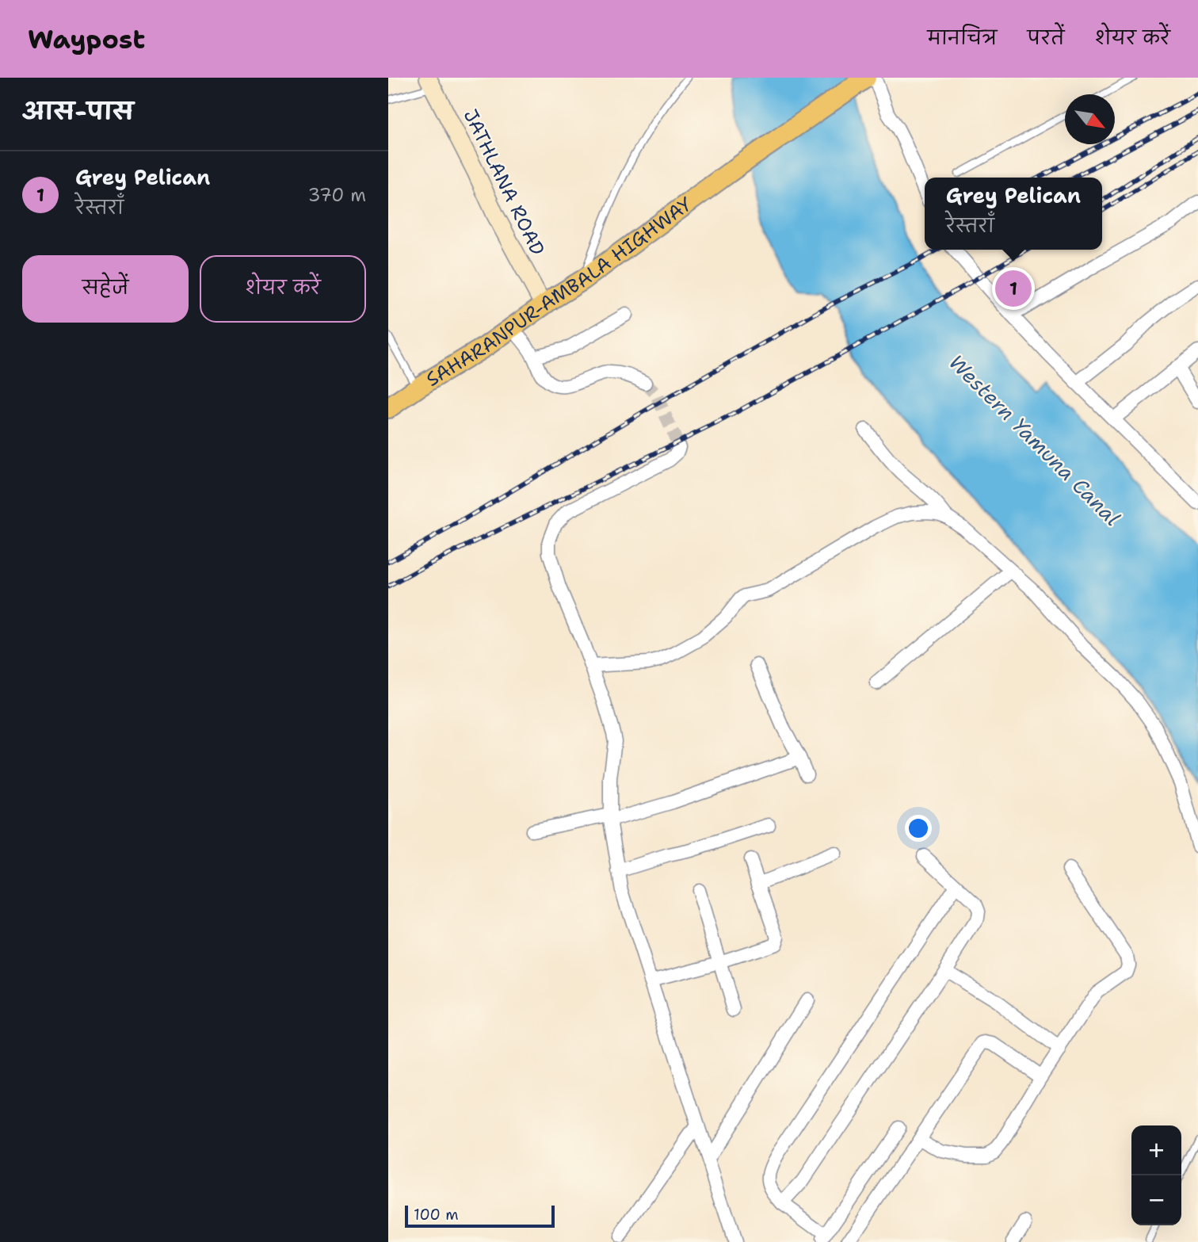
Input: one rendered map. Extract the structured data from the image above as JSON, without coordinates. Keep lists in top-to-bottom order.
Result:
{
  "streets": {
    "main road": ["SAHARANPUR-AMBALA HIGHWAY"],
    "street": ["JATHLANA ROAD"]
  },
  "crossings": [
    ["JATHLANA ROAD", "SAHARANPUR-AMBALA HIGHWAY"]
  ],
  "water": ["Western Yamuna Canal"],
  "scale_bar": "100 m",
  "north": "bottom right",
  "page": {
    "header": "Waypost",
    "nav": ["मानचित्र", "परतें", "शेयर करें"],
    "heading": "आस-पास",
    "list": [
      {
        "mark": "1",
        "name": "Grey Pelican",
        "note": "रेस्तराँ",
        "value": "370 m"
      }
    ],
    "popup": ["Grey Pelican", "रेस्तराँ"],
    "buttons": ["सहेजें", "शेयर करें"],
    "pins": "1",
    "map_buttons": ["+", "−"],
    "scale": "100 m"
  }
}
